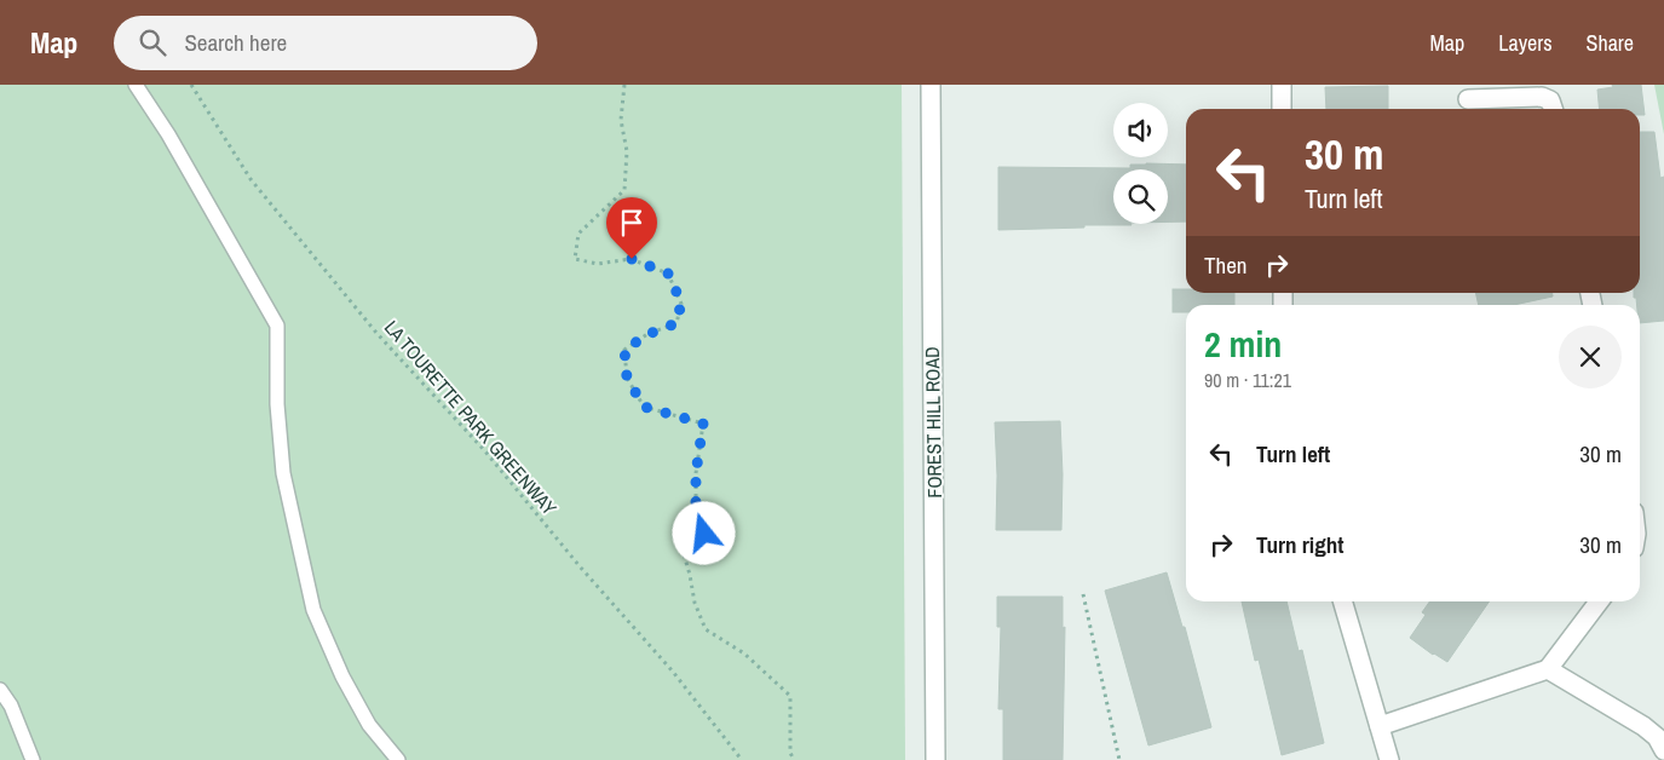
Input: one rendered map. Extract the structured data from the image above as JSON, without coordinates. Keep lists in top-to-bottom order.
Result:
{
  "streets": {
    "street": ["FOREST HILL ROAD"],
    "path": ["LA TOURETTE PARK GREENWAY"]
  },
  "page": {
    "header": "Map",
    "search": "Search here",
    "nav": ["Map", "Layers", "Share"],
    "turn": ["30 m", "Turn left"],
    "then": "Then",
    "heading": ["2 min", "90 m · 11:21"],
    "list": [
      {
        "name": "Turn left",
        "value": "30 m"
      },
      {
        "name": "Turn right",
        "value": "30 m"
      }
    ]
  }
}
